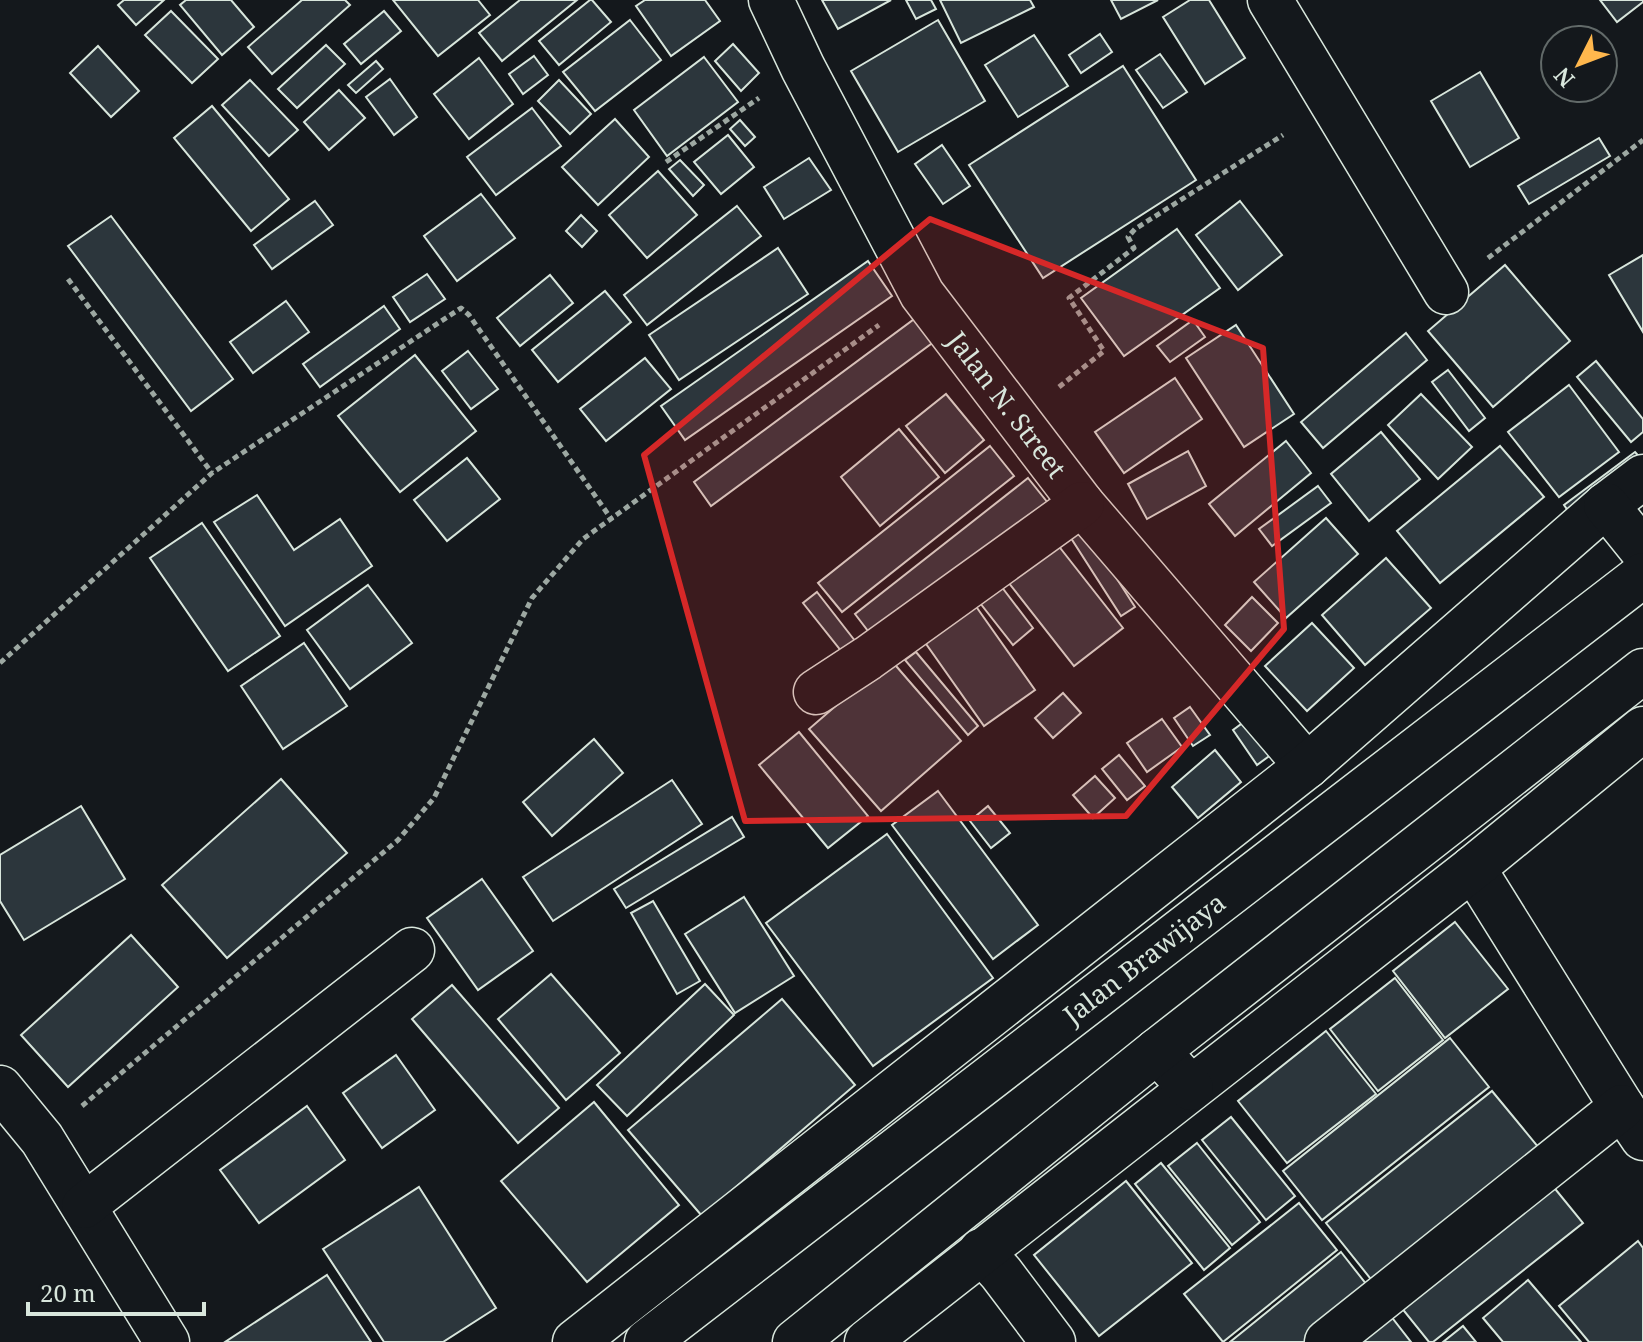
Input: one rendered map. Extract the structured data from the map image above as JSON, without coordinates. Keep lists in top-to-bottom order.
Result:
{
  "streets": {
    "main road": ["Jalan N. Street", "Jalan Brawijaya"]
  },
  "scale_bar": "20 m",
  "north": "bottom left"
}
